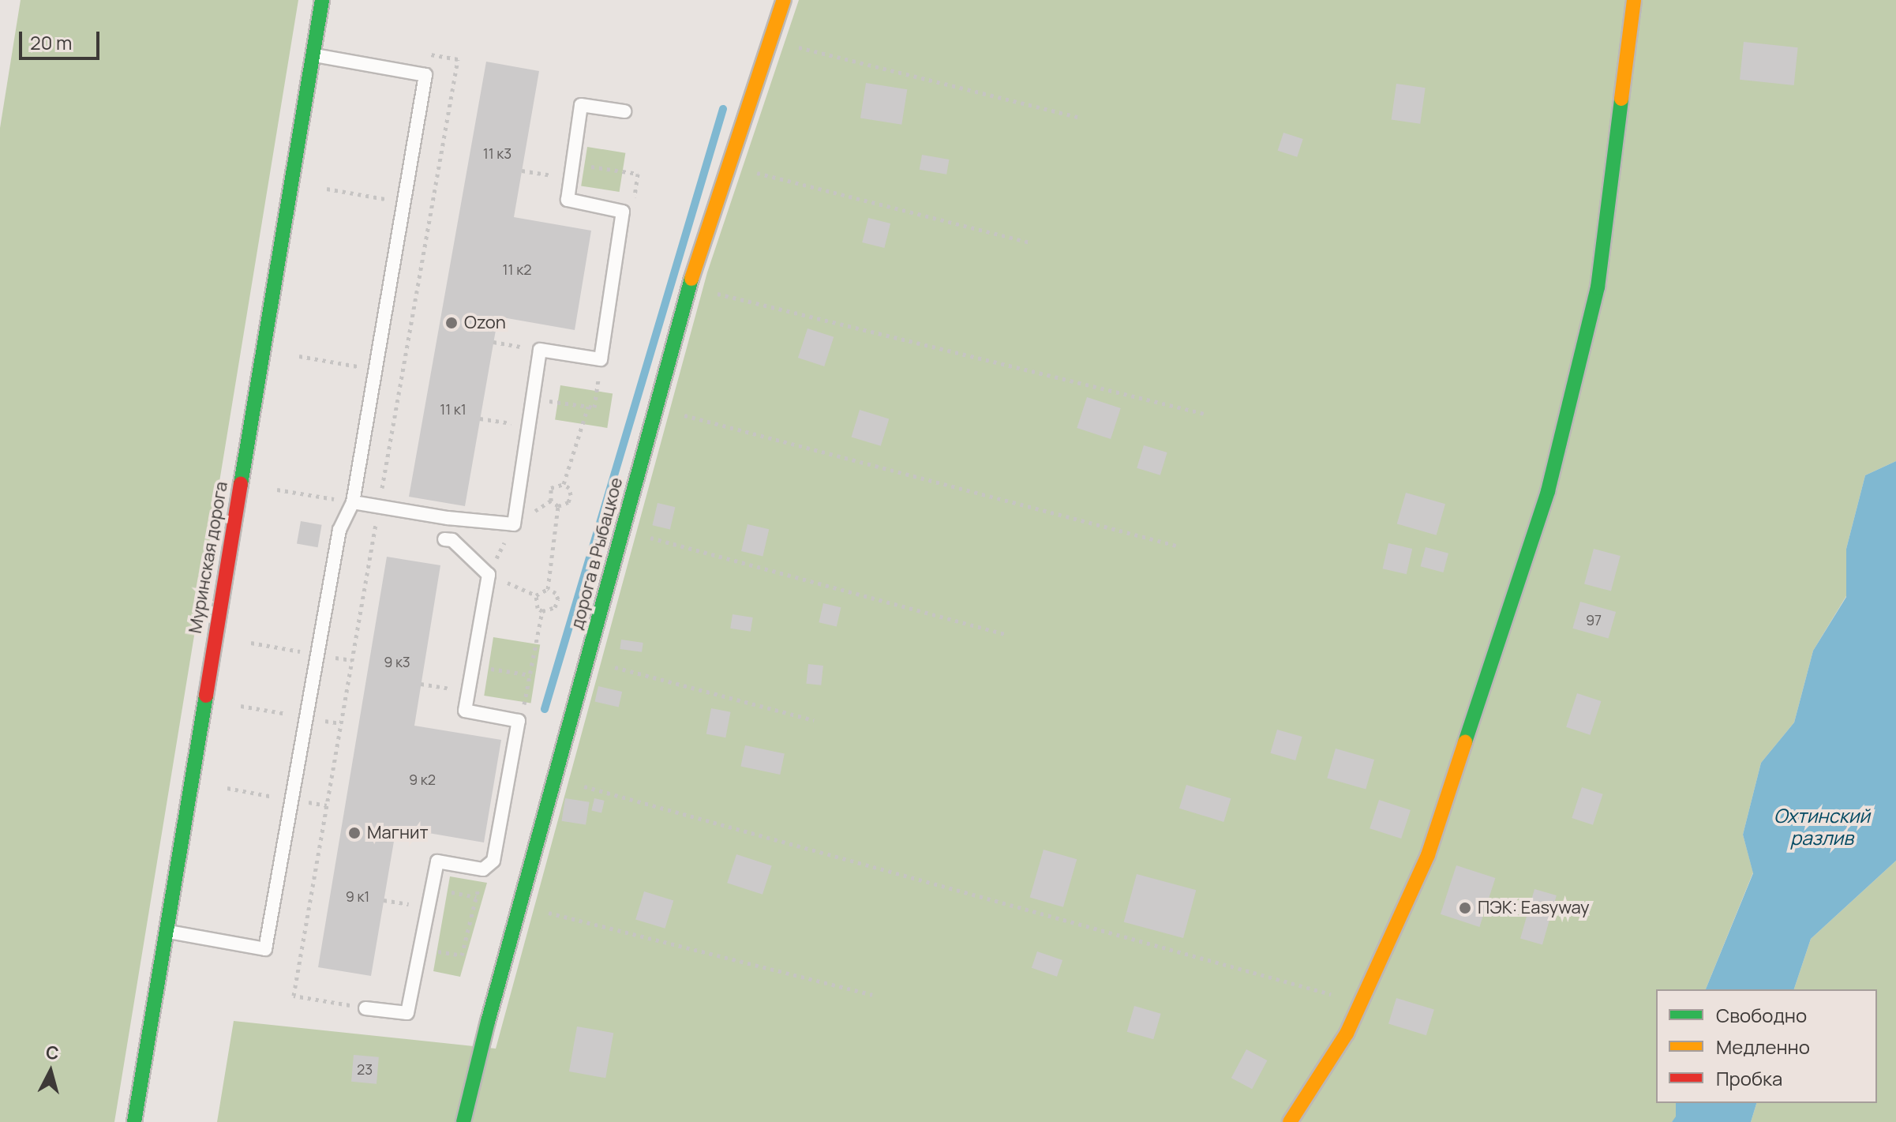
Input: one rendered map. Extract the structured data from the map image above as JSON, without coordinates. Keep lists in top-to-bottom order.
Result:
{
  "streets": {
    "street": ["дорога в Рыбацкое", "Муринская дорога"]
  },
  "water": ["Охтинский разлив"],
  "places": ["Ozon", "Магнит", "ПЭК: Easyway"],
  "house_numbers": [
    "11 к3",
    "11 к2",
    "11 к1",
    "97",
    "9 к3",
    "9 к2",
    "9 к1",
    "23"
  ],
  "legend": ["Свободно", "Медленно", "Пробка"],
  "scale_bar": "20 m",
  "north": "top"
}
